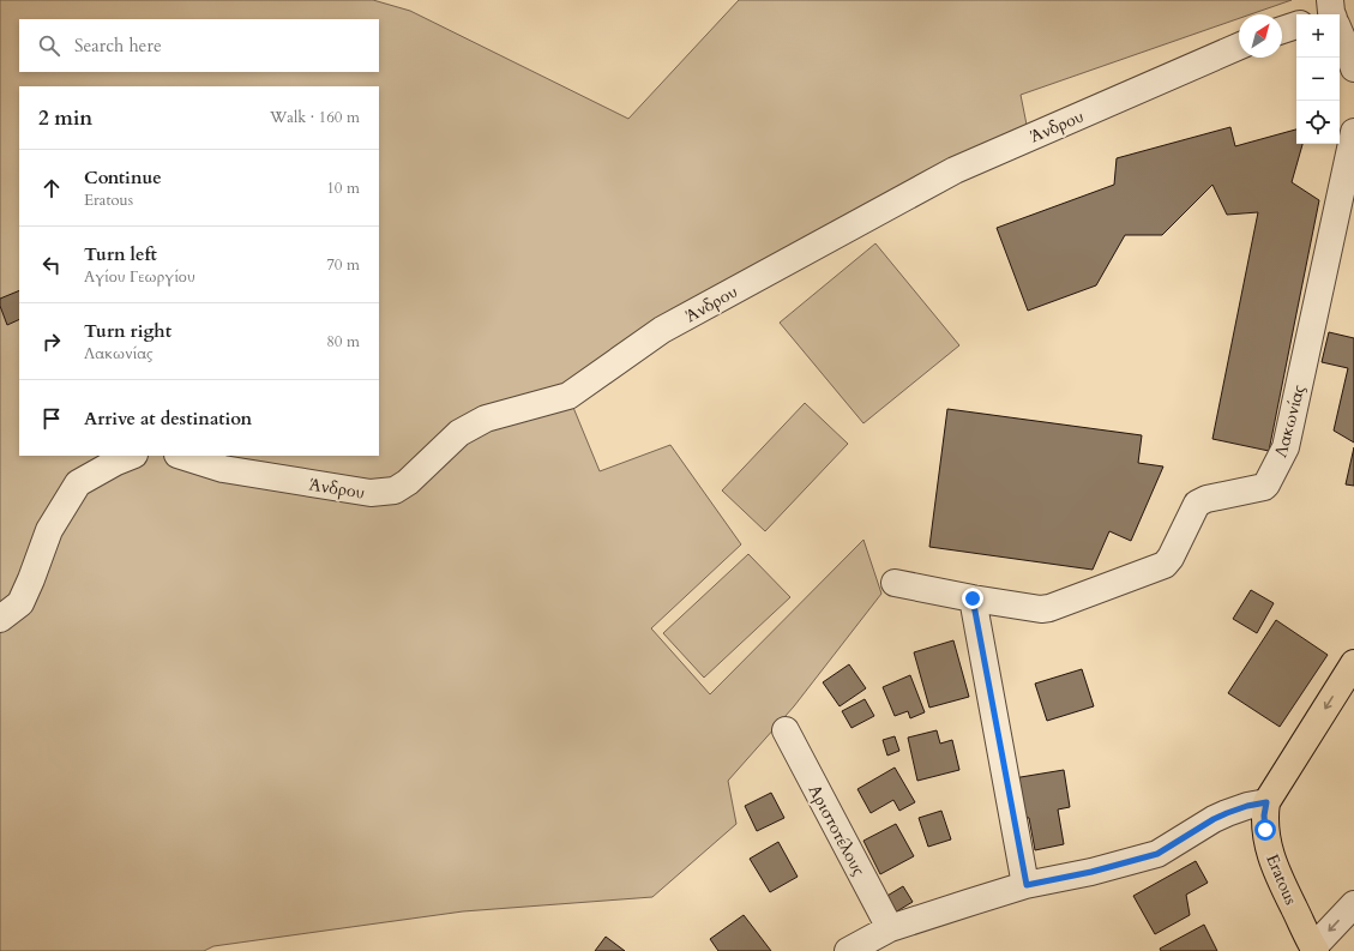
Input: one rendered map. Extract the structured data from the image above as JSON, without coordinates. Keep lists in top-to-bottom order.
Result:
{
  "streets": {
    "main road": ["Eratous"],
    "street": ["Άνδρου", "Λακωνίας", "Αριστοτέλους"]
  },
  "north": "top right",
  "page": {
    "map_buttons": ["+", "−"],
    "search": "Search here",
    "heading": ["2 min", "Walk · 160 m"],
    "list": [
      ["Continue", "Eratous", "10 m"],
      ["Turn left", "Αγίου Γεωργίου", "70 m"],
      ["Turn right", "Λακωνίας", "80 m"],
      "Arrive at destination"
    ]
  }
}
